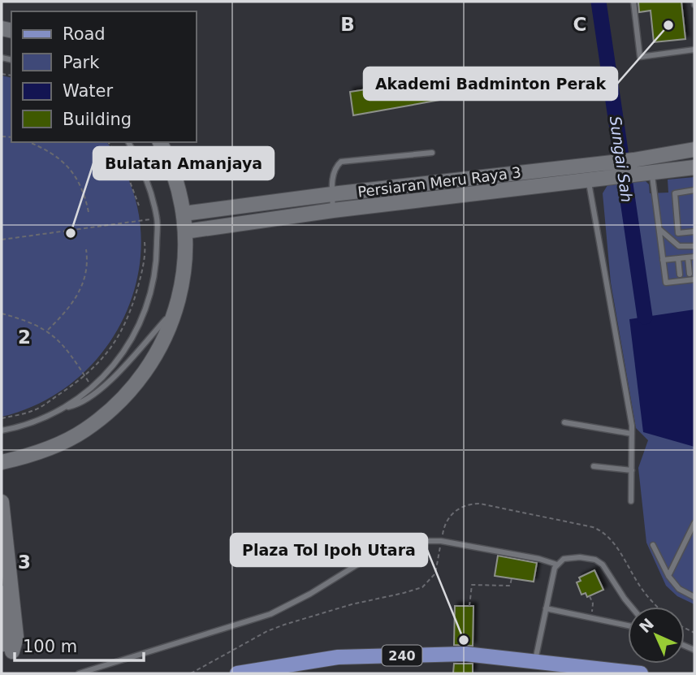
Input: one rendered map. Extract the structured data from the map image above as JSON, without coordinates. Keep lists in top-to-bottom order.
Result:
{
  "streets": {
    "main road": ["240"],
    "street": ["Persiaran Meru Raya 3"]
  },
  "water": ["Sungai Sah"],
  "places": ["Akademi Badminton Perak", "Bulatan Amanjaya", "Plaza Tol Ipoh Utara"],
  "legend": [
    "Road",
    "Park",
    "Water",
    "Building"
  ],
  "scale_bar": "100 m",
  "north": "top left",
  "grid": {
    "columns": ["B", "C"],
    "rows": ["2", "3"]
  }
}
